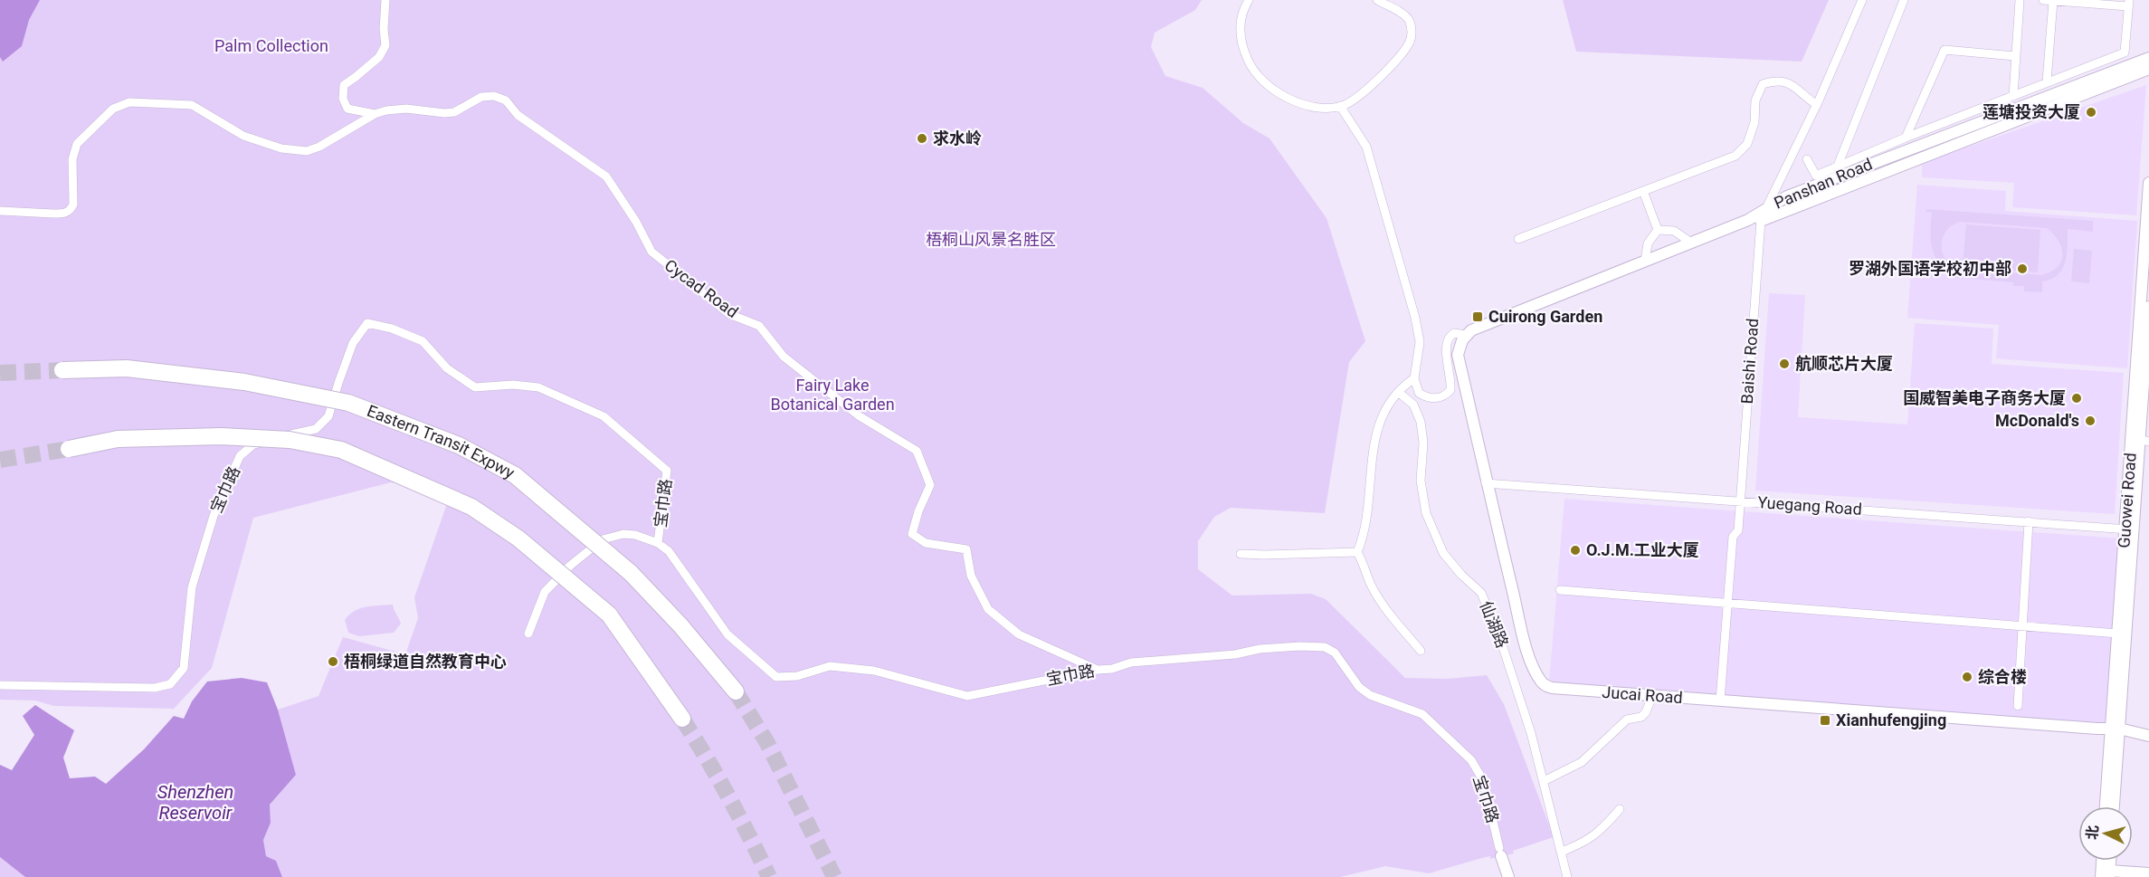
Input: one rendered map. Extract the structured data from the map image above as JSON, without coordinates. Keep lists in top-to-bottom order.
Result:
{
  "streets": {
    "highway": ["Eastern Transit Expwy"],
    "street": [
      "Panshan Road",
      "Cycad Road",
      "Baishi Road",
      "宝巾路",
      "Guowei Road",
      "Yuegang Road",
      "仙湖路",
      "Jucai Road"
    ]
  },
  "crossings": [
    ["Panshan Road", "Baishi Road"],
    ["Panshan Road", "Jucai Road"],
    ["Cycad Road", "宝巾路"],
    ["Baishi Road", "Yuegang Road"],
    ["Baishi Road", "Jucai Road"],
    ["Guowei Road", "Yuegang Road"],
    ["Guowei Road", "Jucai Road"],
    ["Yuegang Road", "Jucai Road"]
  ],
  "water": ["Shenzhen Reservoir"],
  "parks": ["Palm Collection", "梧桐山风景名胜区", "Fairy Lake Botanical Garden"],
  "places": {
    "other": [
      "莲塘投资大厦",
      "求水岭",
      "罗湖外国语学校初中部",
      "航顺芯片大厦",
      "国威智美电子商务大厦",
      "McDonald's",
      "O.J.M.工业大厦",
      "梧桐绿道自然教育中心",
      "综合楼"
    ],
    "transit": ["Cuirong Garden", "Xianhufengjing"]
  },
  "north": "left"
}
